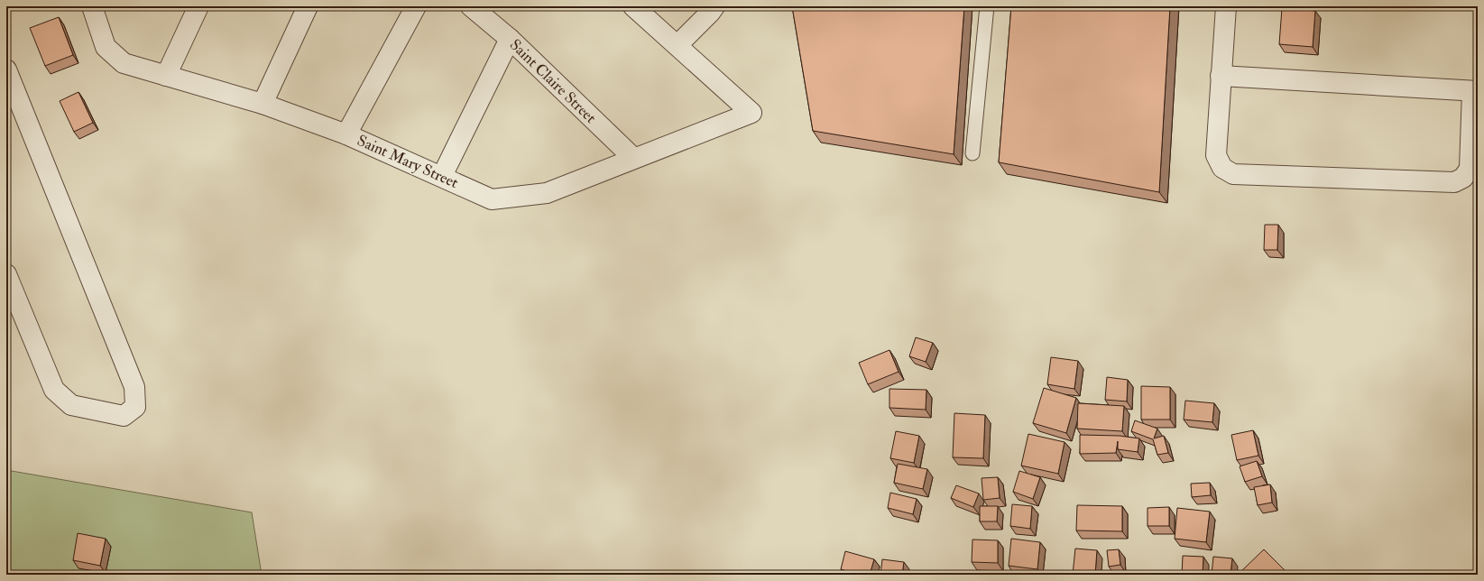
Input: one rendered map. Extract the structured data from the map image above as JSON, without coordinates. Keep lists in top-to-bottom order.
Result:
{
  "streets": {
    "street": ["Saint Claire Street", "Saint Mary Street"]
  },
  "crossings": [
    ["Saint Claire Street", "Saint Mary Street"]
  ]
}
